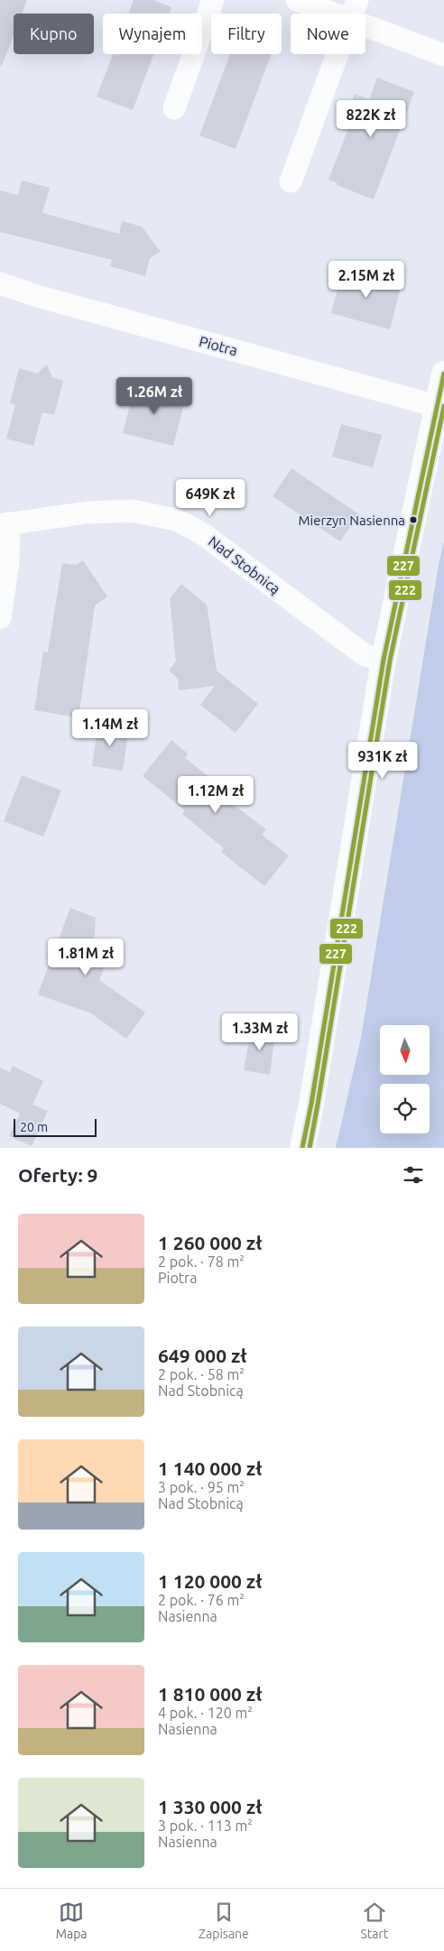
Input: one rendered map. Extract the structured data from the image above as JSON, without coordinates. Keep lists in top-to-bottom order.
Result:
{
  "streets": {
    "street": ["Piotra", "Nad Stobnicą"]
  },
  "places": ["Mierzyn Nasienna"],
  "lines": ["transit line 227", "transit line 222"],
  "scale_bar": "20 m",
  "north": "bottom",
  "page": {
    "chip": [
      "Kupno",
      "Wynajem",
      "Filtry",
      "Nowe"
    ],
    "price": [
      "822K zł",
      "2.15M zł",
      "1.26M zł",
      "649K zł",
      "1.14M zł",
      "931K zł",
      "1.12M zł",
      "1.81M zł",
      "1.33M zł"
    ],
    "scale": "20 m",
    "heading": "Oferty: 9",
    "list": [
      {
        "name": "1 260 000 zł",
        "note": "2 pok. · 78 m² · Piotra"
      },
      {
        "name": "649 000 zł",
        "note": "2 pok. · 58 m² · Nad Stobnicą"
      },
      {
        "name": "1 140 000 zł",
        "note": "3 pok. · 95 m² · Nad Stobnicą"
      },
      {
        "name": "1 120 000 zł",
        "note": "2 pok. · 76 m² · Nasienna"
      },
      {
        "name": "1 810 000 zł",
        "note": "4 pok. · 120 m² · Nasienna"
      },
      {
        "name": "1 330 000 zł",
        "note": "3 pok. · 113 m² · Nasienna"
      }
    ],
    "tabs": ["Mapa", "Zapisane", "Start"]
  }
}
